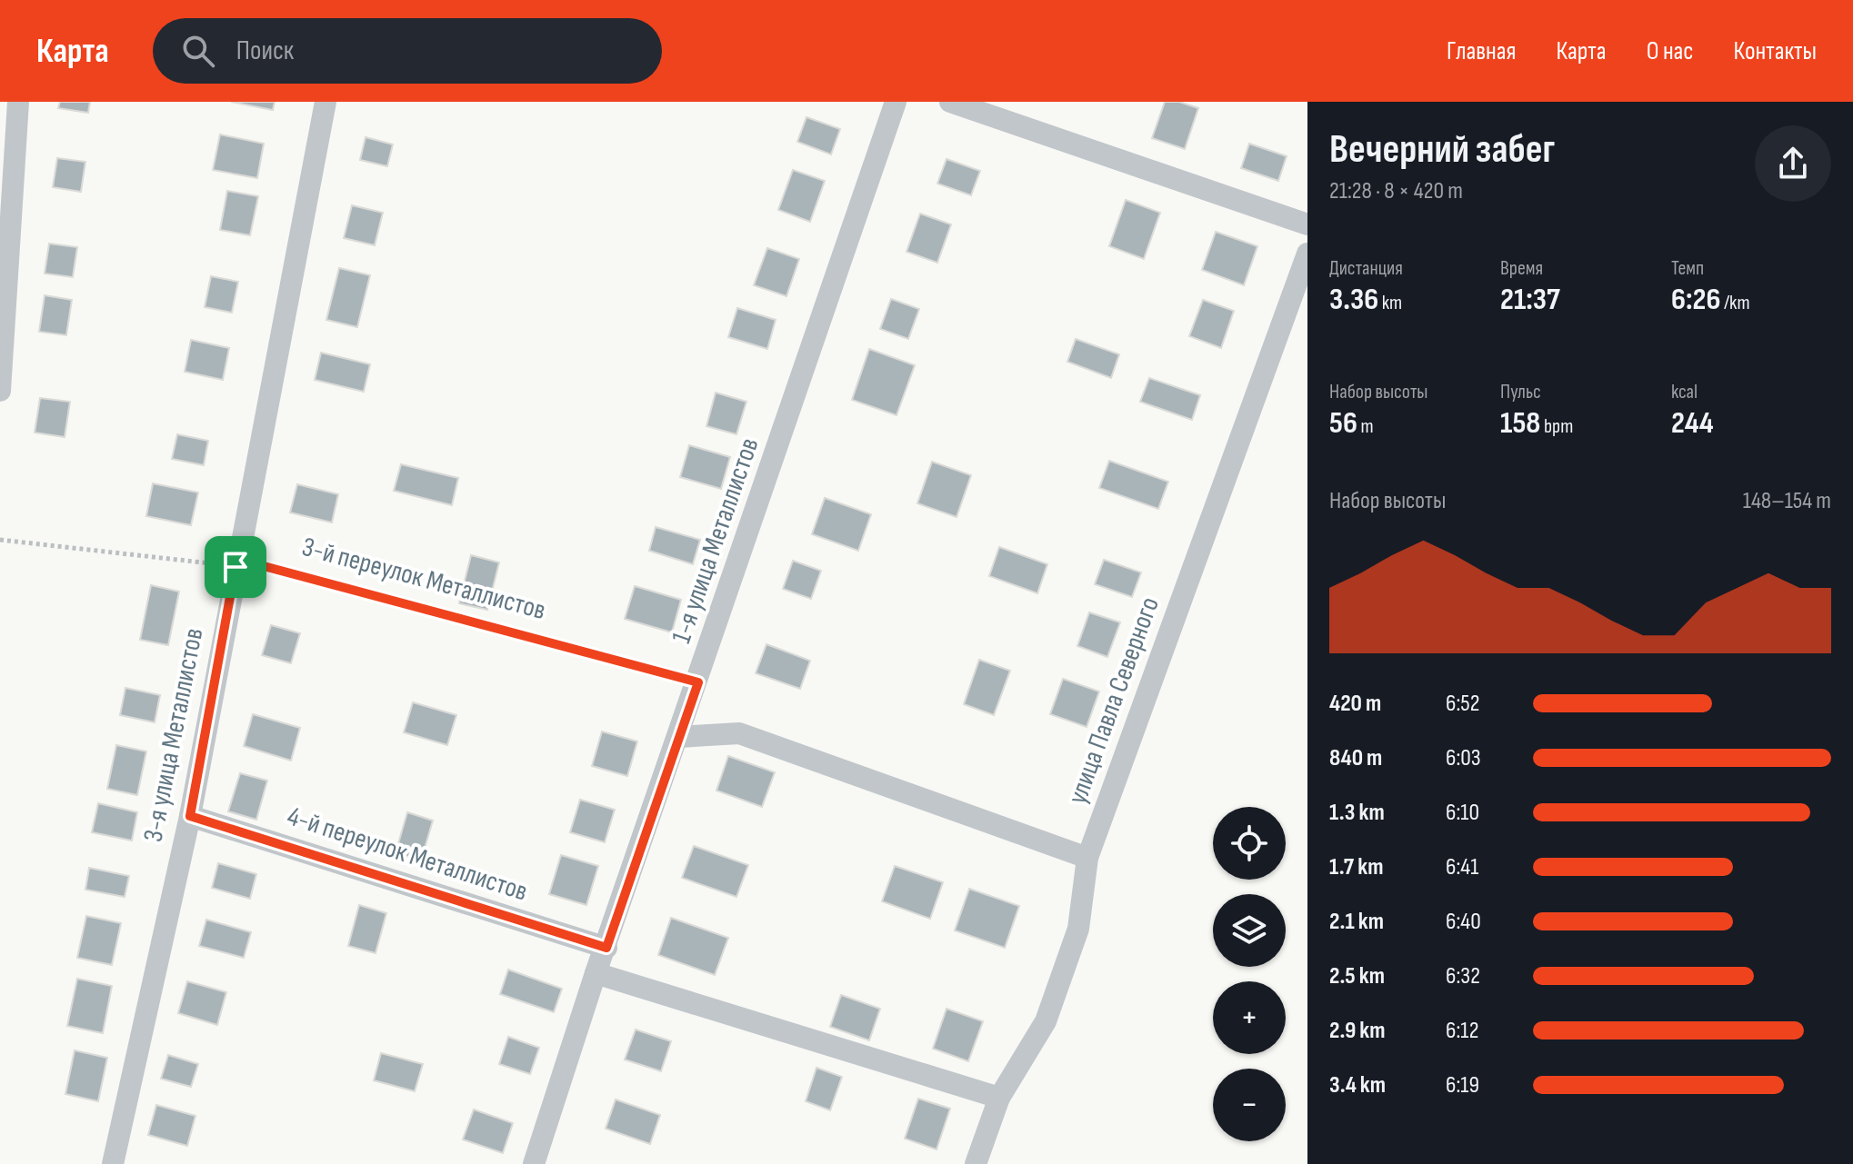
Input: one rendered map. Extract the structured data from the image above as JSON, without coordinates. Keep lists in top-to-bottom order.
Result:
{
  "streets": {
    "street": [
      "1-я улица Металлистов",
      "улица Павла Северного",
      "3-я улица Металлистов",
      "4-й переулок Металлистов"
    ],
    "path": ["3-й переулок Металлистов"]
  },
  "crossings": [
    ["1-я улица Металлистов", "3-й переулок Металлистов"],
    ["1-я улица Металлистов", "4-й переулок Металлистов"],
    ["3-й переулок Металлистов", "3-я улица Металлистов"],
    ["3-я улица Металлистов", "4-й переулок Металлистов"]
  ],
  "page": {
    "header": "Карта",
    "search": "Поиск",
    "nav": [
      "Главная",
      "Карта",
      "О нас",
      "Контакты"
    ],
    "heading": ["Вечерний забег", "21:28 · 8 × 420 m"],
    "stats": [
      ["Дистанция", "3.36 km"],
      ["Время", "21:37"],
      ["Темп", "6:26 /km"],
      ["Набор высоты", "56 m"],
      ["Пульс", "158 bpm"],
      ["kcal", "244"]
    ],
    "chart": ["Набор высоты", "148–154 m"],
    "list": [
      {
        "name": "420 m",
        "note": "6:52"
      },
      {
        "name": "840 m",
        "note": "6:03"
      },
      {
        "name": "1.3 km",
        "note": "6:10"
      },
      {
        "name": "1.7 km",
        "note": "6:41"
      },
      {
        "name": "2.1 km",
        "note": "6:40"
      },
      {
        "name": "2.5 km",
        "note": "6:32"
      },
      {
        "name": "2.9 km",
        "note": "6:12"
      },
      {
        "name": "3.4 km",
        "note": "6:19"
      }
    ],
    "map_buttons": ["+", "−"]
  }
}
